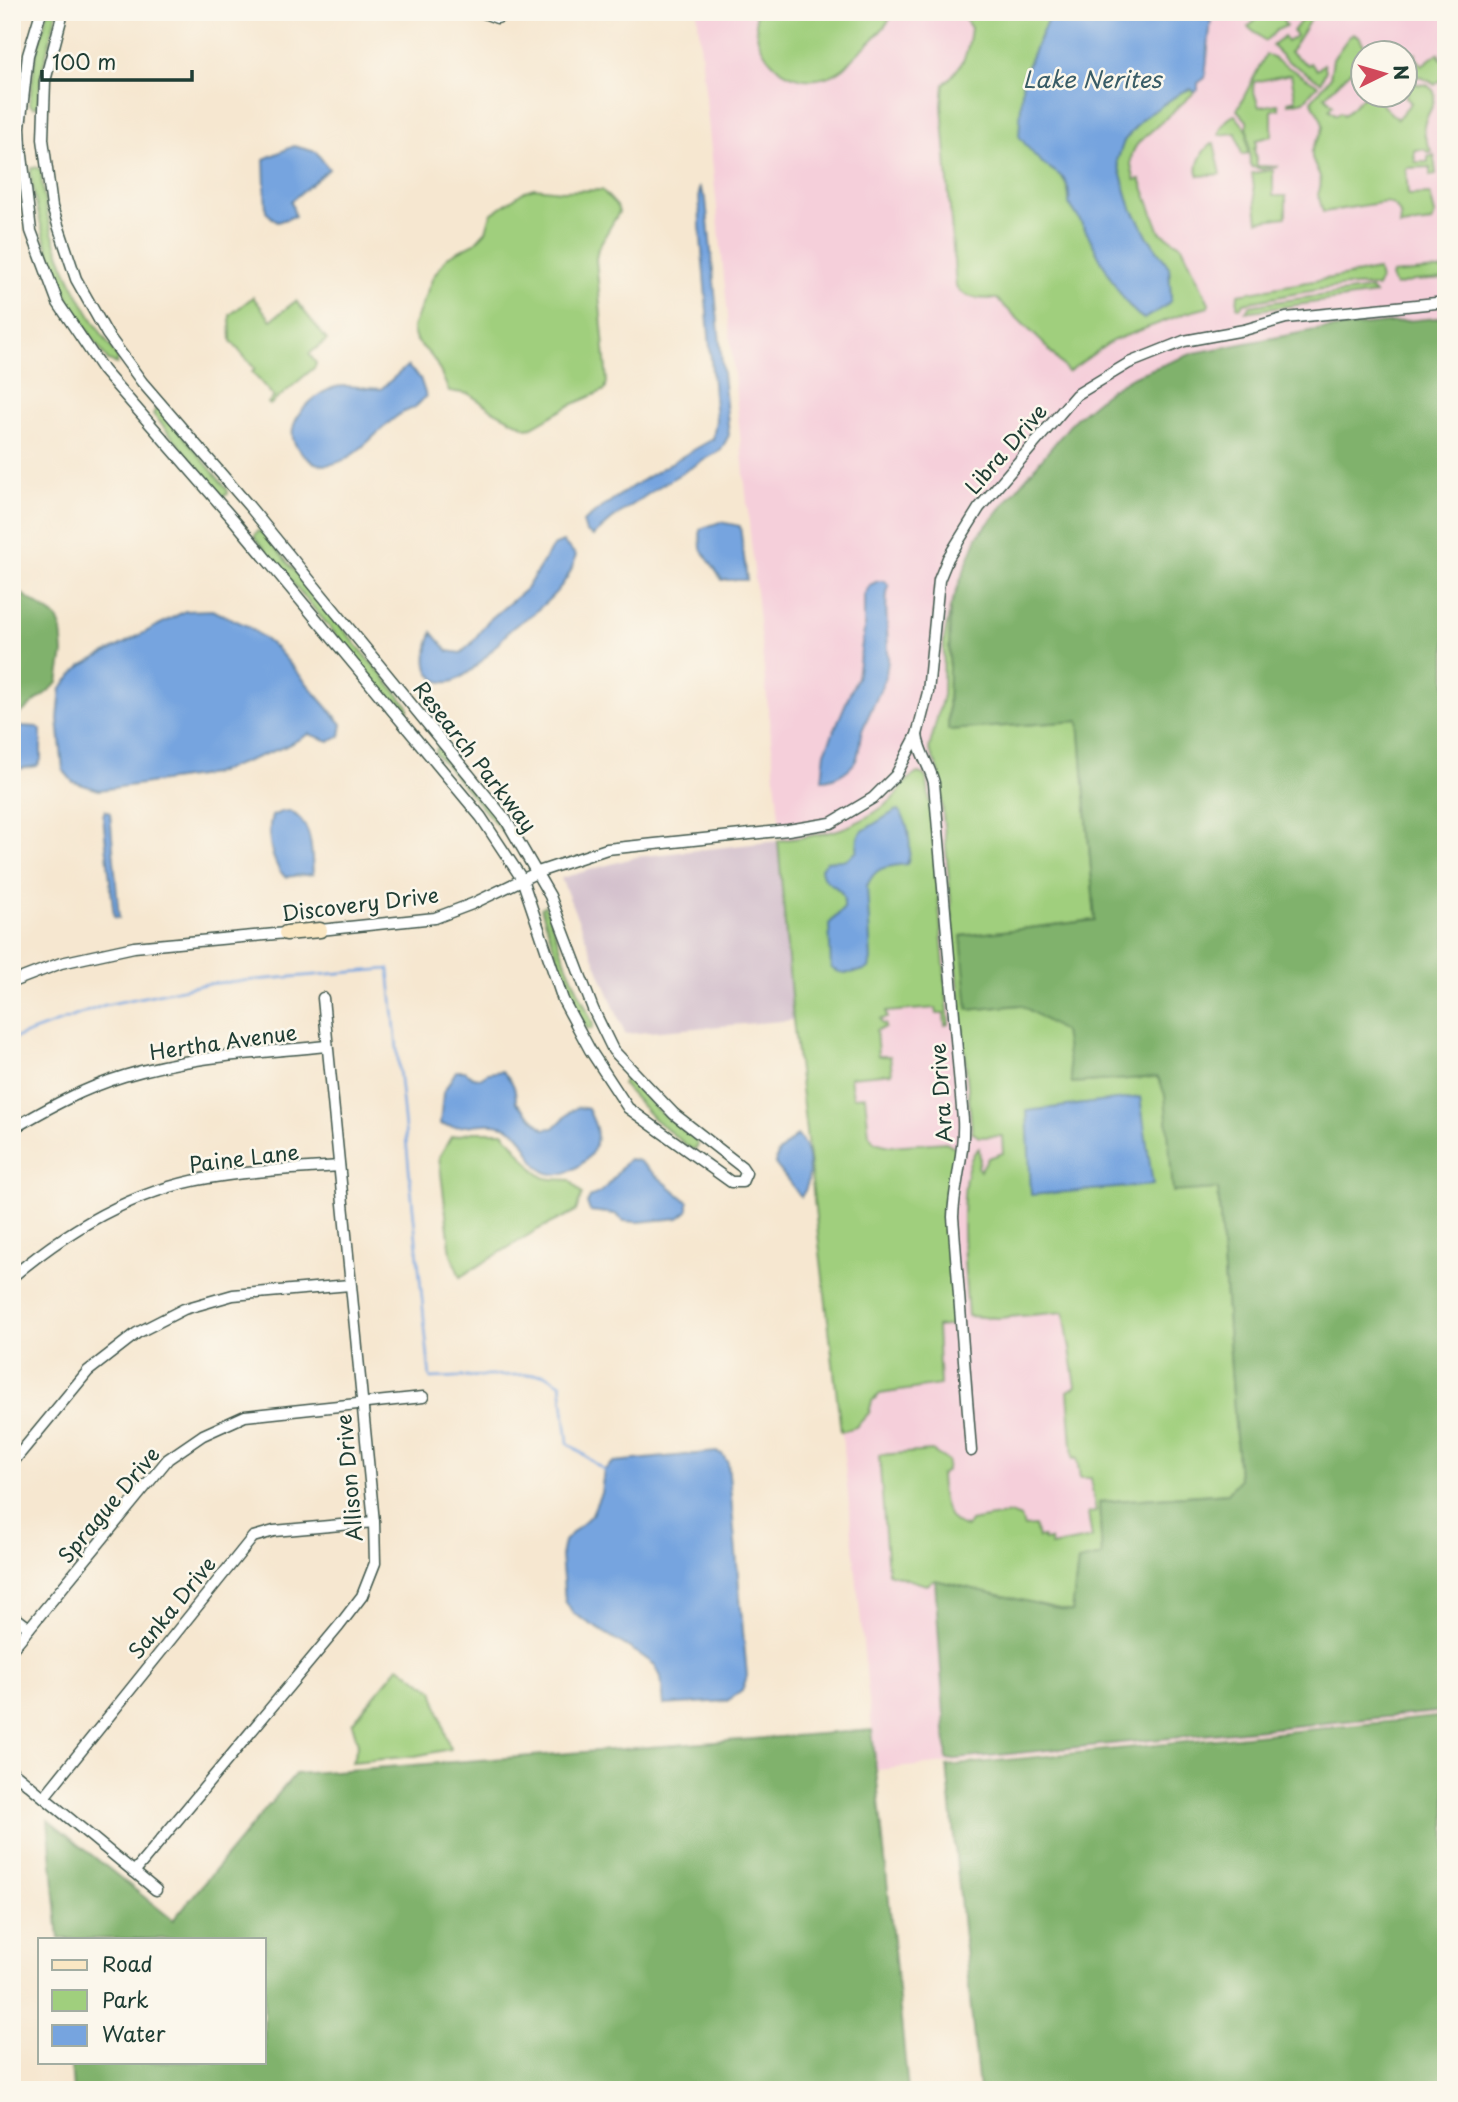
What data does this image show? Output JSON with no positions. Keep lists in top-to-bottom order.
{
  "streets": {
    "street": [
      "Libra Drive",
      "Research Parkway",
      "Discovery Drive",
      "Hertha Avenue",
      "Ara Drive",
      "Paine Lane",
      "Allison Drive",
      "Sprague Drive",
      "Sanka Drive"
    ]
  },
  "crossings": [
    ["Libra Drive", "Discovery Drive"],
    ["Libra Drive", "Ara Drive"],
    ["Research Parkway", "Discovery Drive"],
    ["Hertha Avenue", "Allison Drive"],
    ["Paine Lane", "Allison Drive"],
    ["Allison Drive", "Sprague Drive"],
    ["Allison Drive", "Sanka Drive"]
  ],
  "water": ["Lake Nerites"],
  "legend": ["Road", "Park", "Water"],
  "scale_bar": "100 m",
  "north": "right"
}
